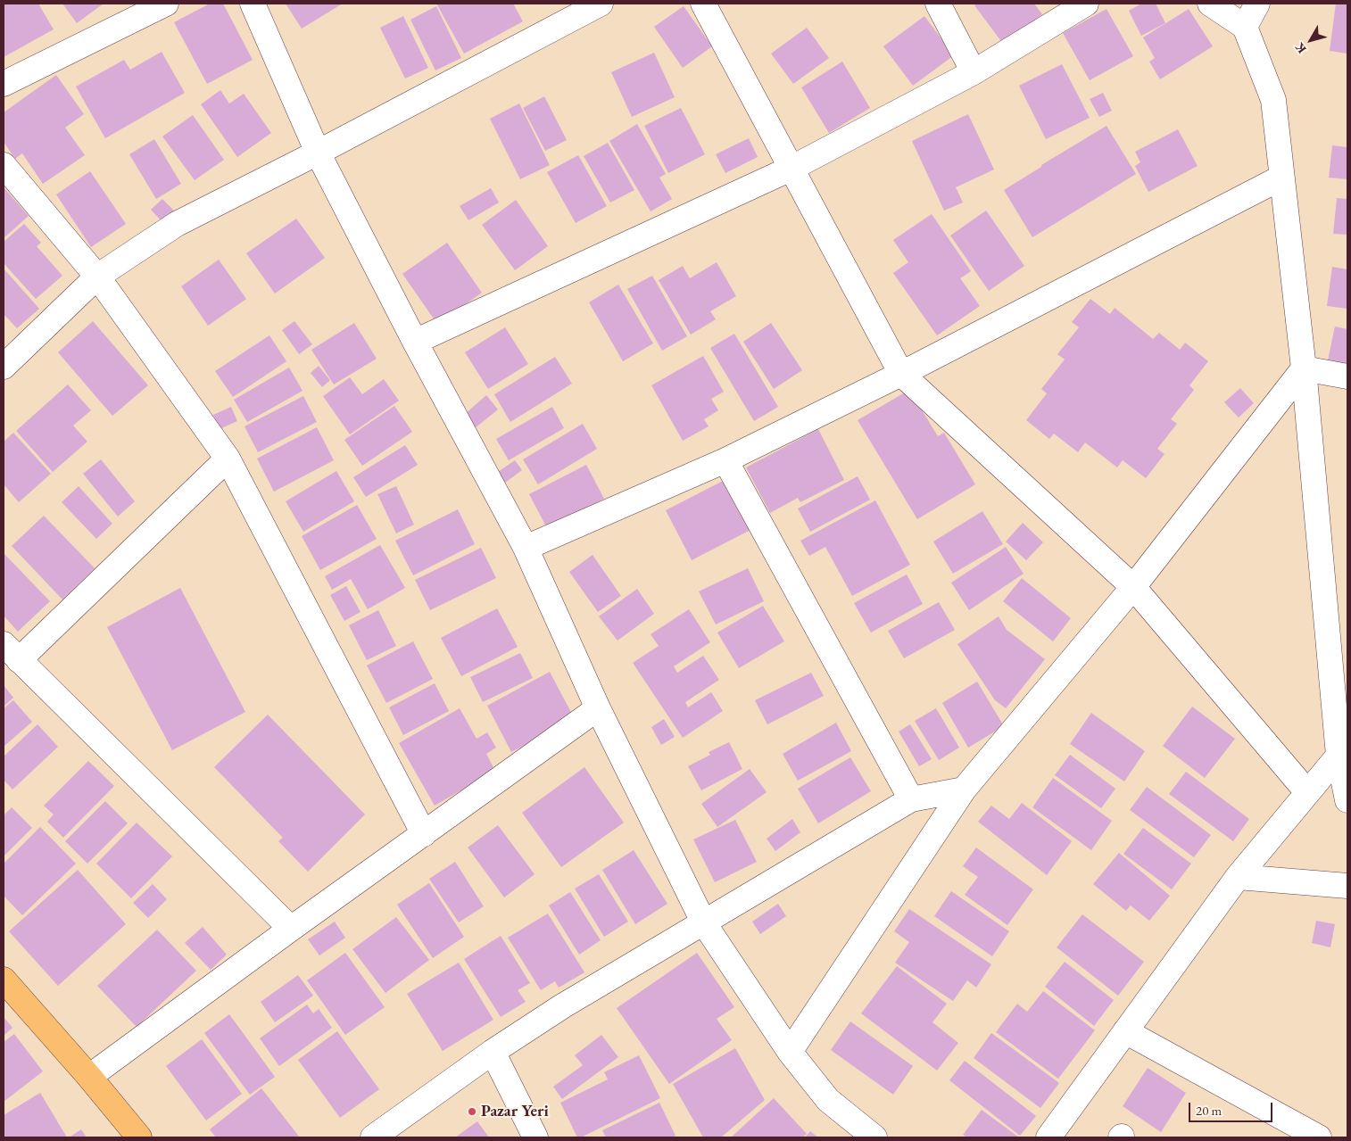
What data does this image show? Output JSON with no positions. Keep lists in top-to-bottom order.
{
  "places": ["Pazar Yeri"],
  "scale_bar": "20 m",
  "north": "bottom left"
}
